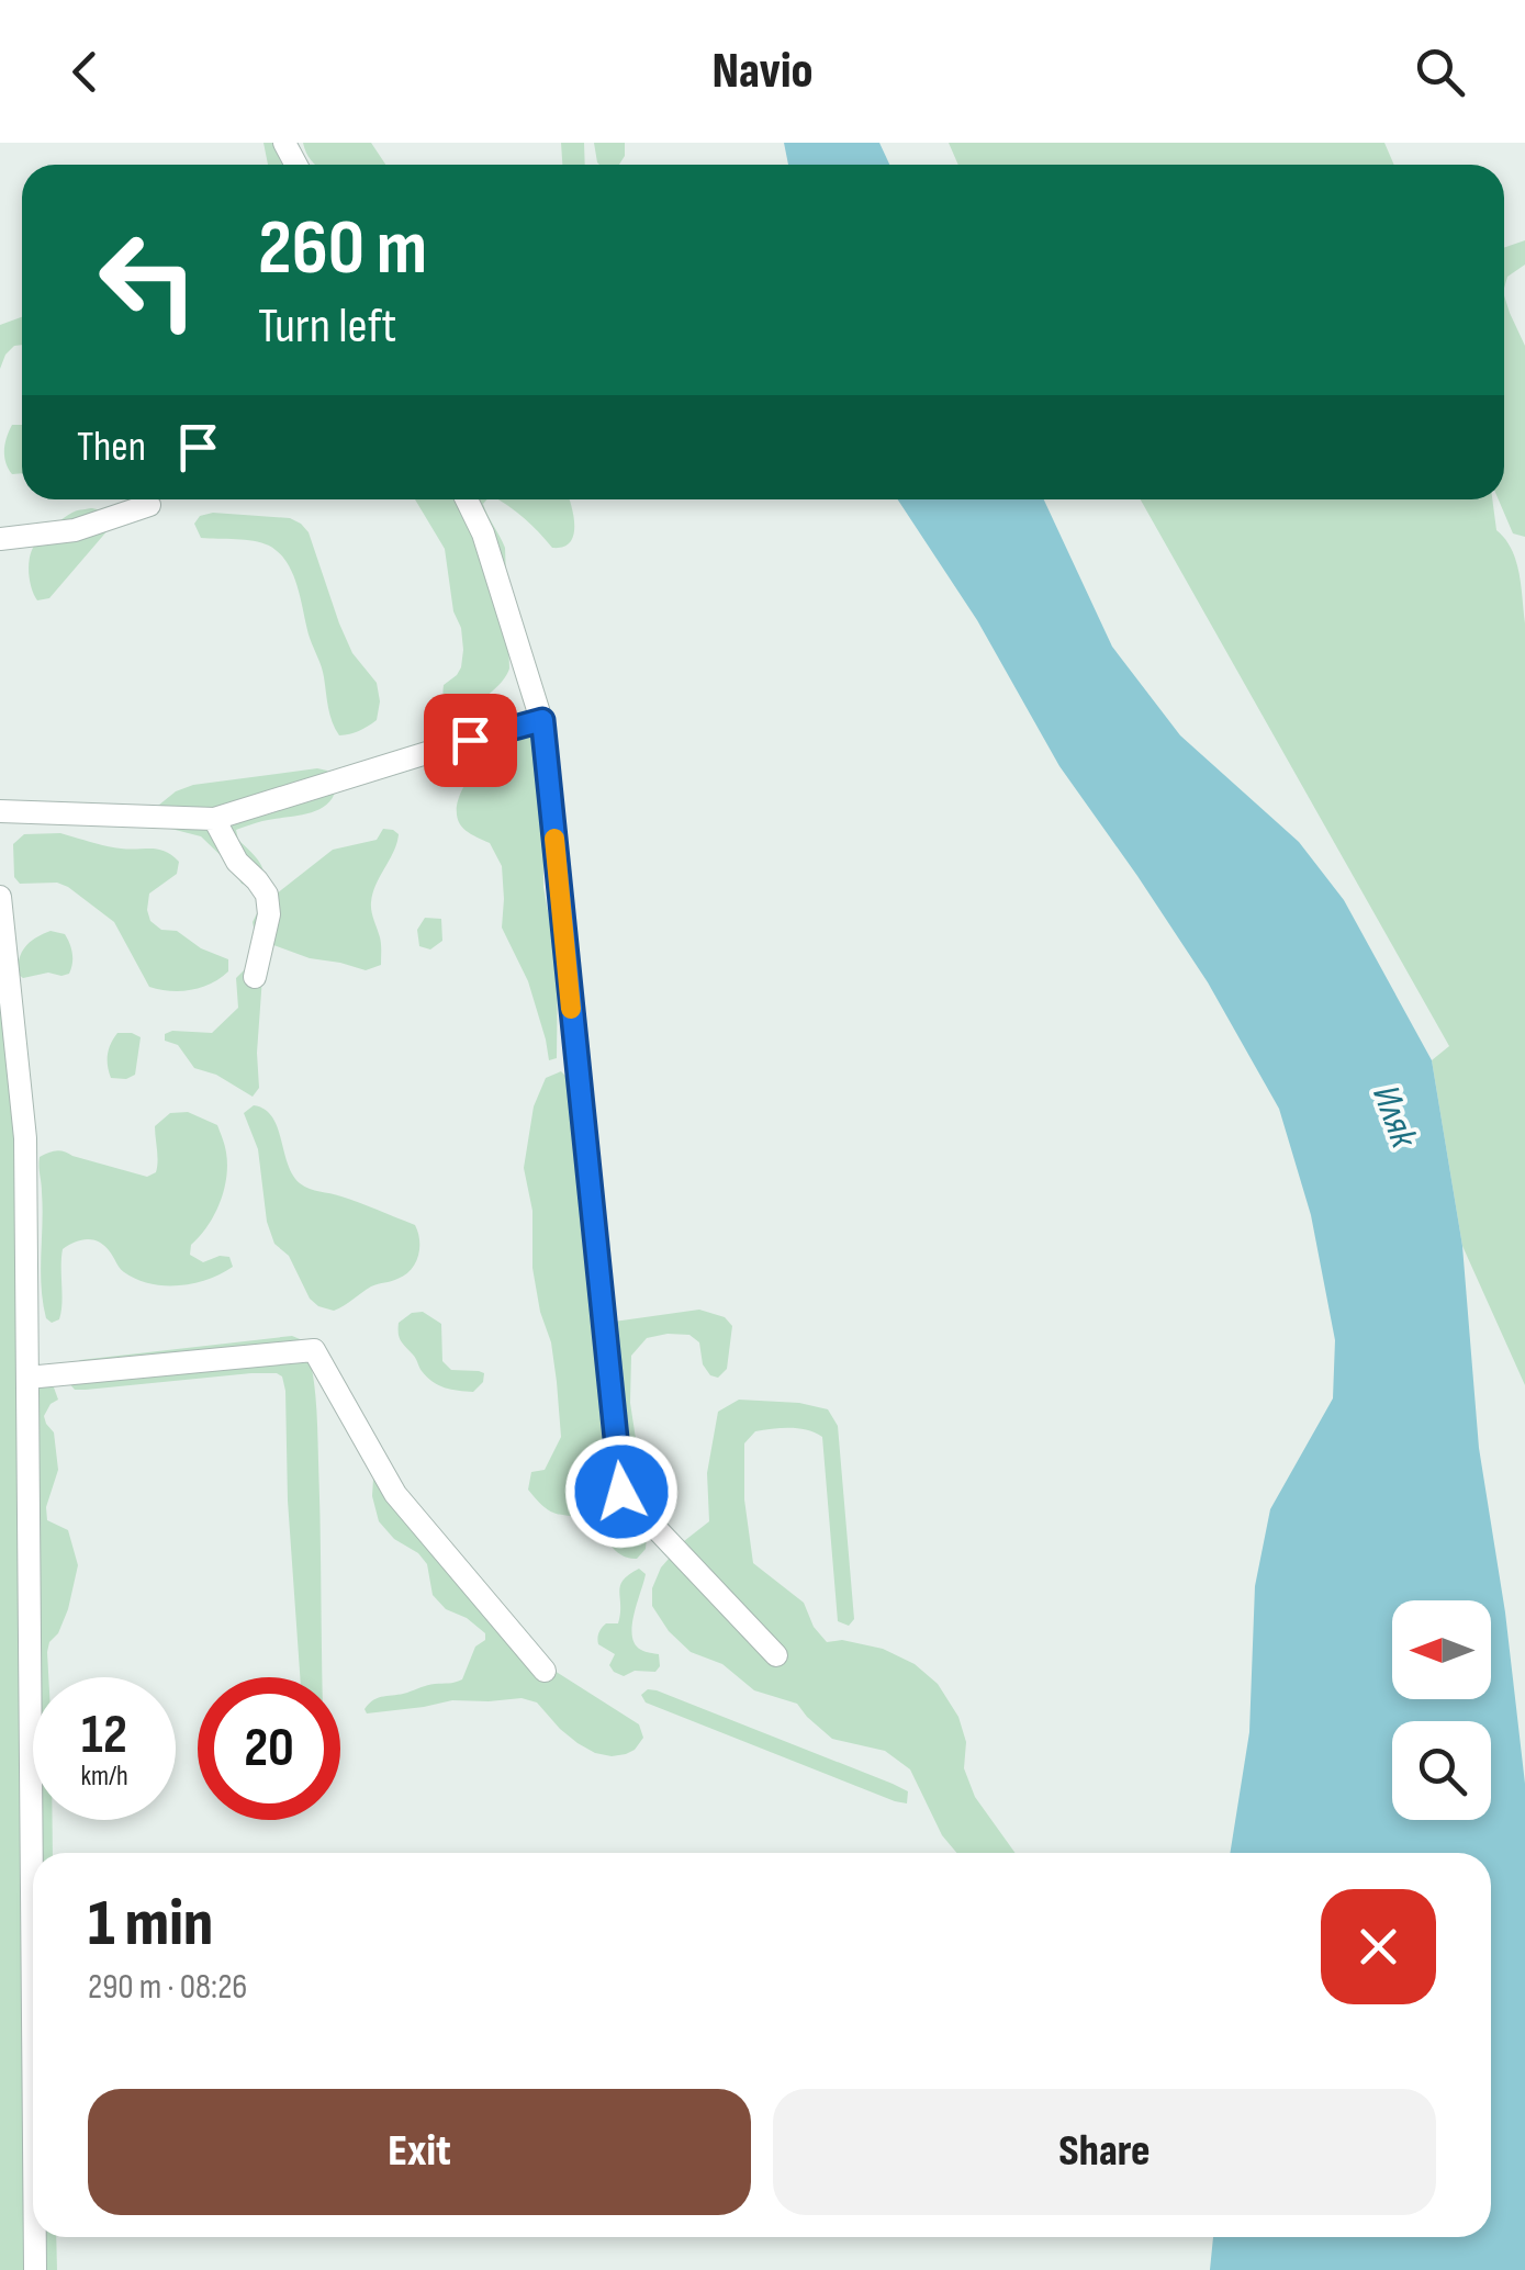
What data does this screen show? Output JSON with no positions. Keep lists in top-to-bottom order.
{
  "water": ["Иляк"],
  "north": "left",
  "page": {
    "header": "Navio",
    "turn": ["260 m", "Turn left"],
    "then": "Then",
    "speed": "12 km/h",
    "limit": "20",
    "heading": ["1 min", "290 m · 08:26"],
    "buttons": ["Exit", "Share"]
  }
}
